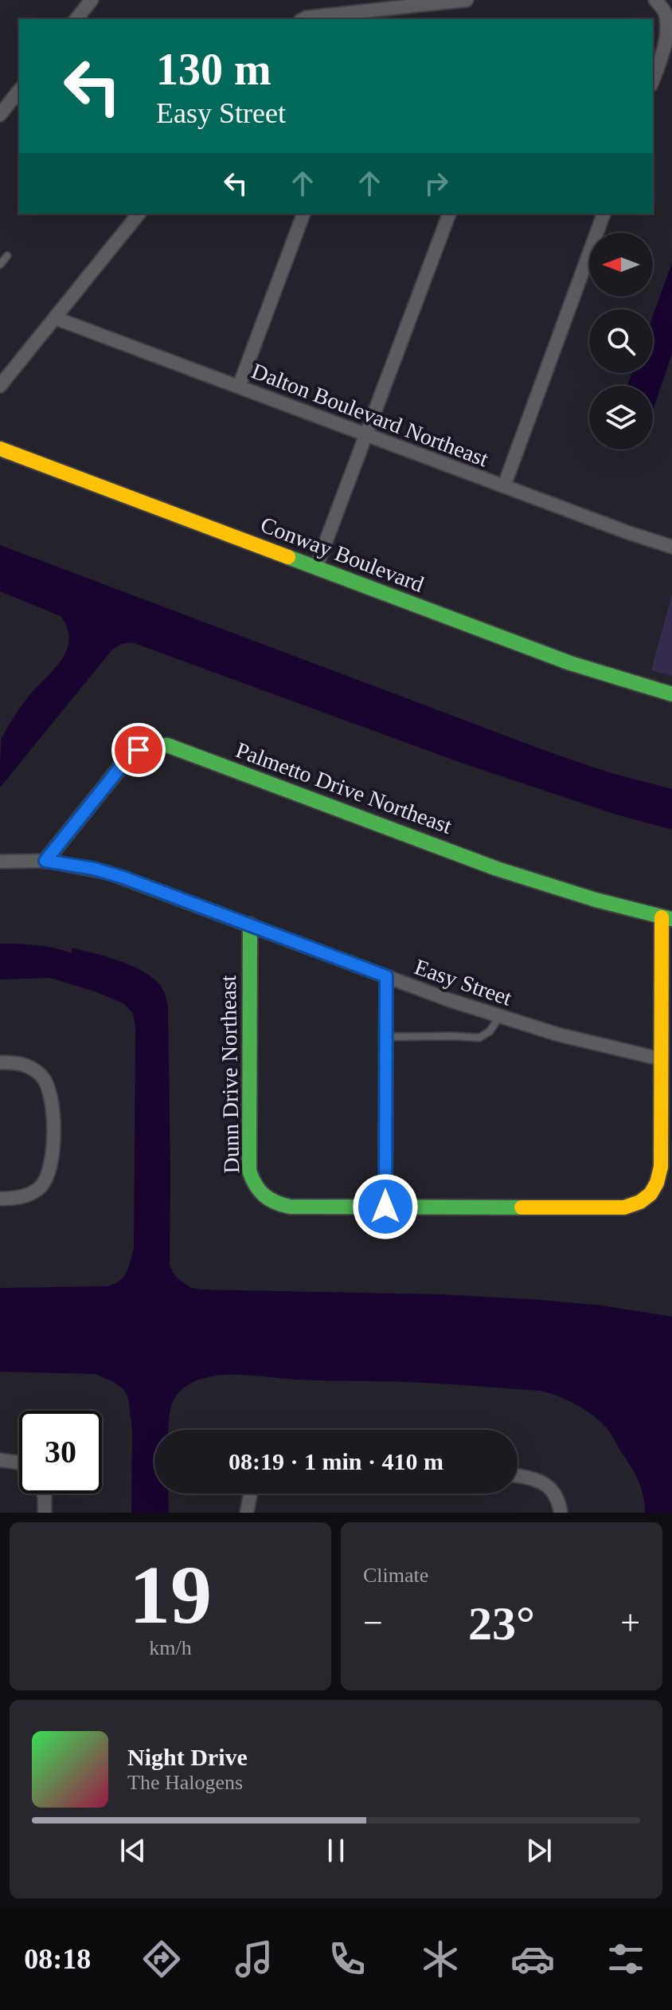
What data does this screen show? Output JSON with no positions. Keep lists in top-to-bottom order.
{
  "streets": {
    "street": [
      "Dalton Boulevard Northeast",
      "Conway Boulevard",
      "Palmetto Drive Northeast",
      "Easy Street",
      "Dunn Drive Northeast"
    ]
  },
  "crossings": [
    ["Palmetto Drive Northeast", "Easy Street"],
    ["Palmetto Drive Northeast", "Dunn Drive Northeast"],
    ["Easy Street", "Dunn Drive Northeast"]
  ],
  "north": "left",
  "page": {
    "turn": ["130 m", "Easy Street"],
    "limit": "30",
    "trip": "08:19 · 1 min · 410 m",
    "tile": [
      ["19", "km/h"],
      "Climate"
    ],
    "heat": ["−", "23°", "+"],
    "song": ["Night Drive", "The Halogens"],
    "tabs": "08:18"
  }
}
